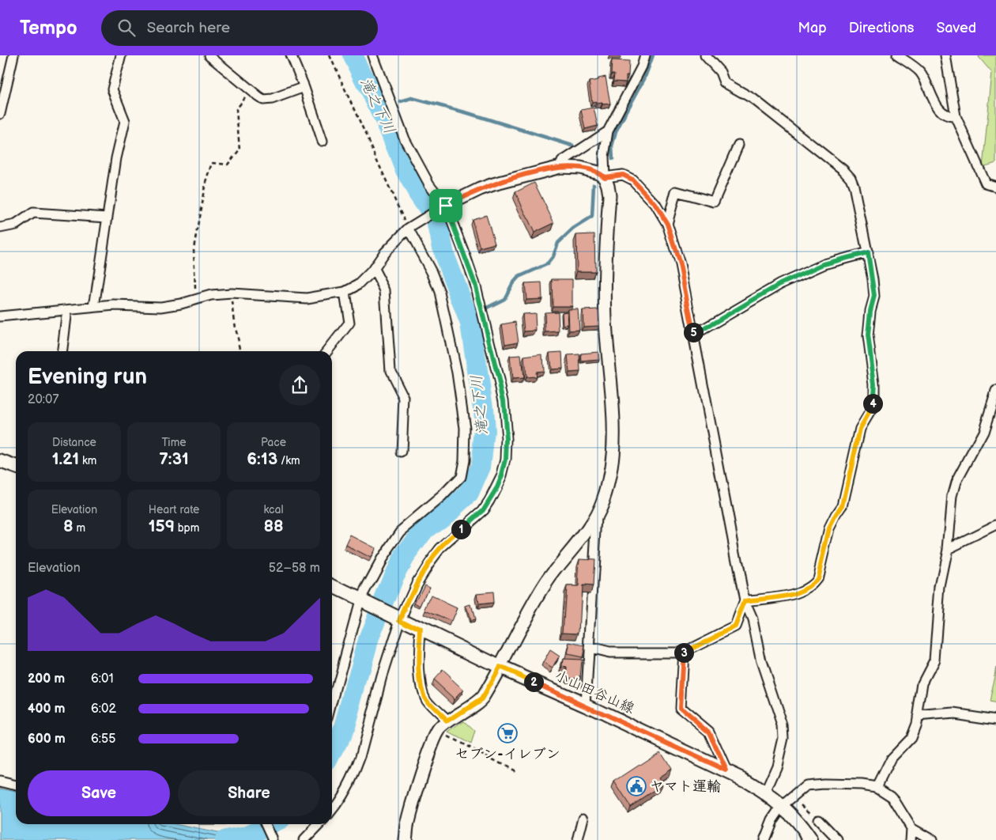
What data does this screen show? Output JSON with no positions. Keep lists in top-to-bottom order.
{
  "streets": {
    "main road": ["小山田谷山線"]
  },
  "water": ["滝之下川"],
  "places": {
    "supermarket": ["セブン-イレブン"],
    "public building": ["ヤマト運輸"]
  },
  "page": {
    "header": "Tempo",
    "search": "Search here",
    "nav": ["Map", "Directions", "Saved"],
    "pins": [
      "5",
      "4",
      "1",
      "3",
      "2"
    ],
    "heading": ["Evening run", "20:07"],
    "stats": [
      ["Distance", "1.21 km"],
      ["Time", "7:31"],
      ["Pace", "6:13 /km"],
      ["Elevation", "8 m"],
      ["Heart rate", "159 bpm"],
      ["kcal", "88"]
    ],
    "chart": ["Elevation", "52–58 m"],
    "list": [
      {
        "name": "200 m",
        "note": "6:01"
      },
      {
        "name": "400 m",
        "note": "6:02"
      },
      {
        "name": "600 m",
        "note": "6:55"
      }
    ],
    "buttons": ["Save", "Share"]
  }
}
